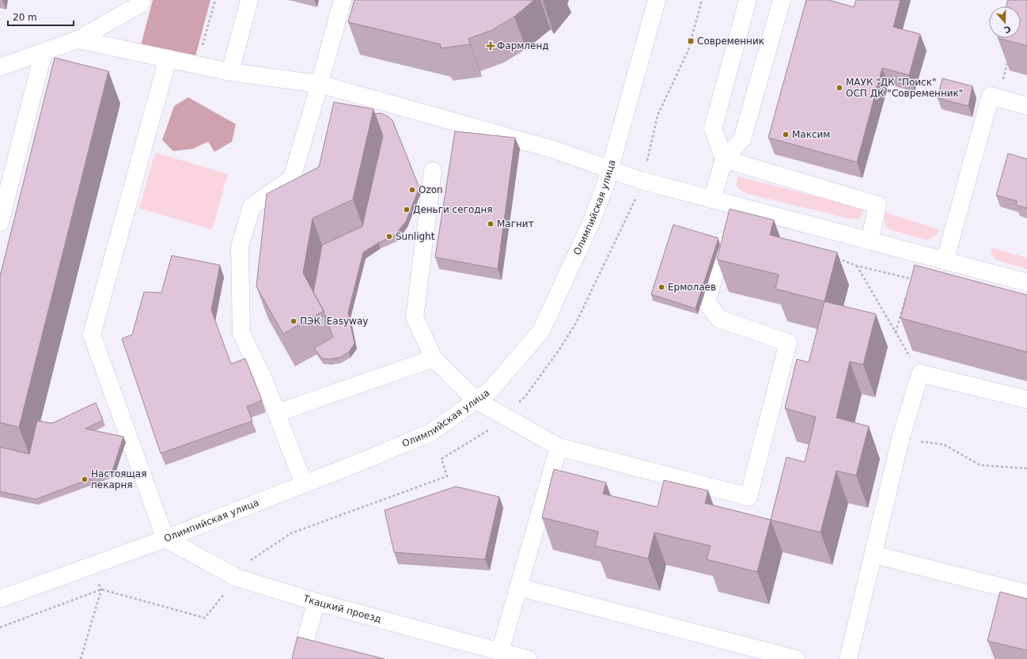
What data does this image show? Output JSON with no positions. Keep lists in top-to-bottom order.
{
  "streets": {
    "street": ["Олимпийская улица", "Ткацкий проезд"]
  },
  "crossings": [
    ["Олимпийская улица", "Ткацкий проезд"]
  ],
  "places": {
    "transit": ["Современник"],
    "health": ["Фармленд"],
    "other": [
      "МАУК \"ДК \"Поиск\" ОСП ДК \"Современник\"",
      "Максим",
      "Ozon",
      "Деньги сегодня",
      "Магнит",
      "Sunlight",
      "Ермолаев",
      "ПЭК: Easyway",
      "Настоящая пекарня"
    ]
  },
  "scale_bar": "20 m",
  "north": "bottom"
}
